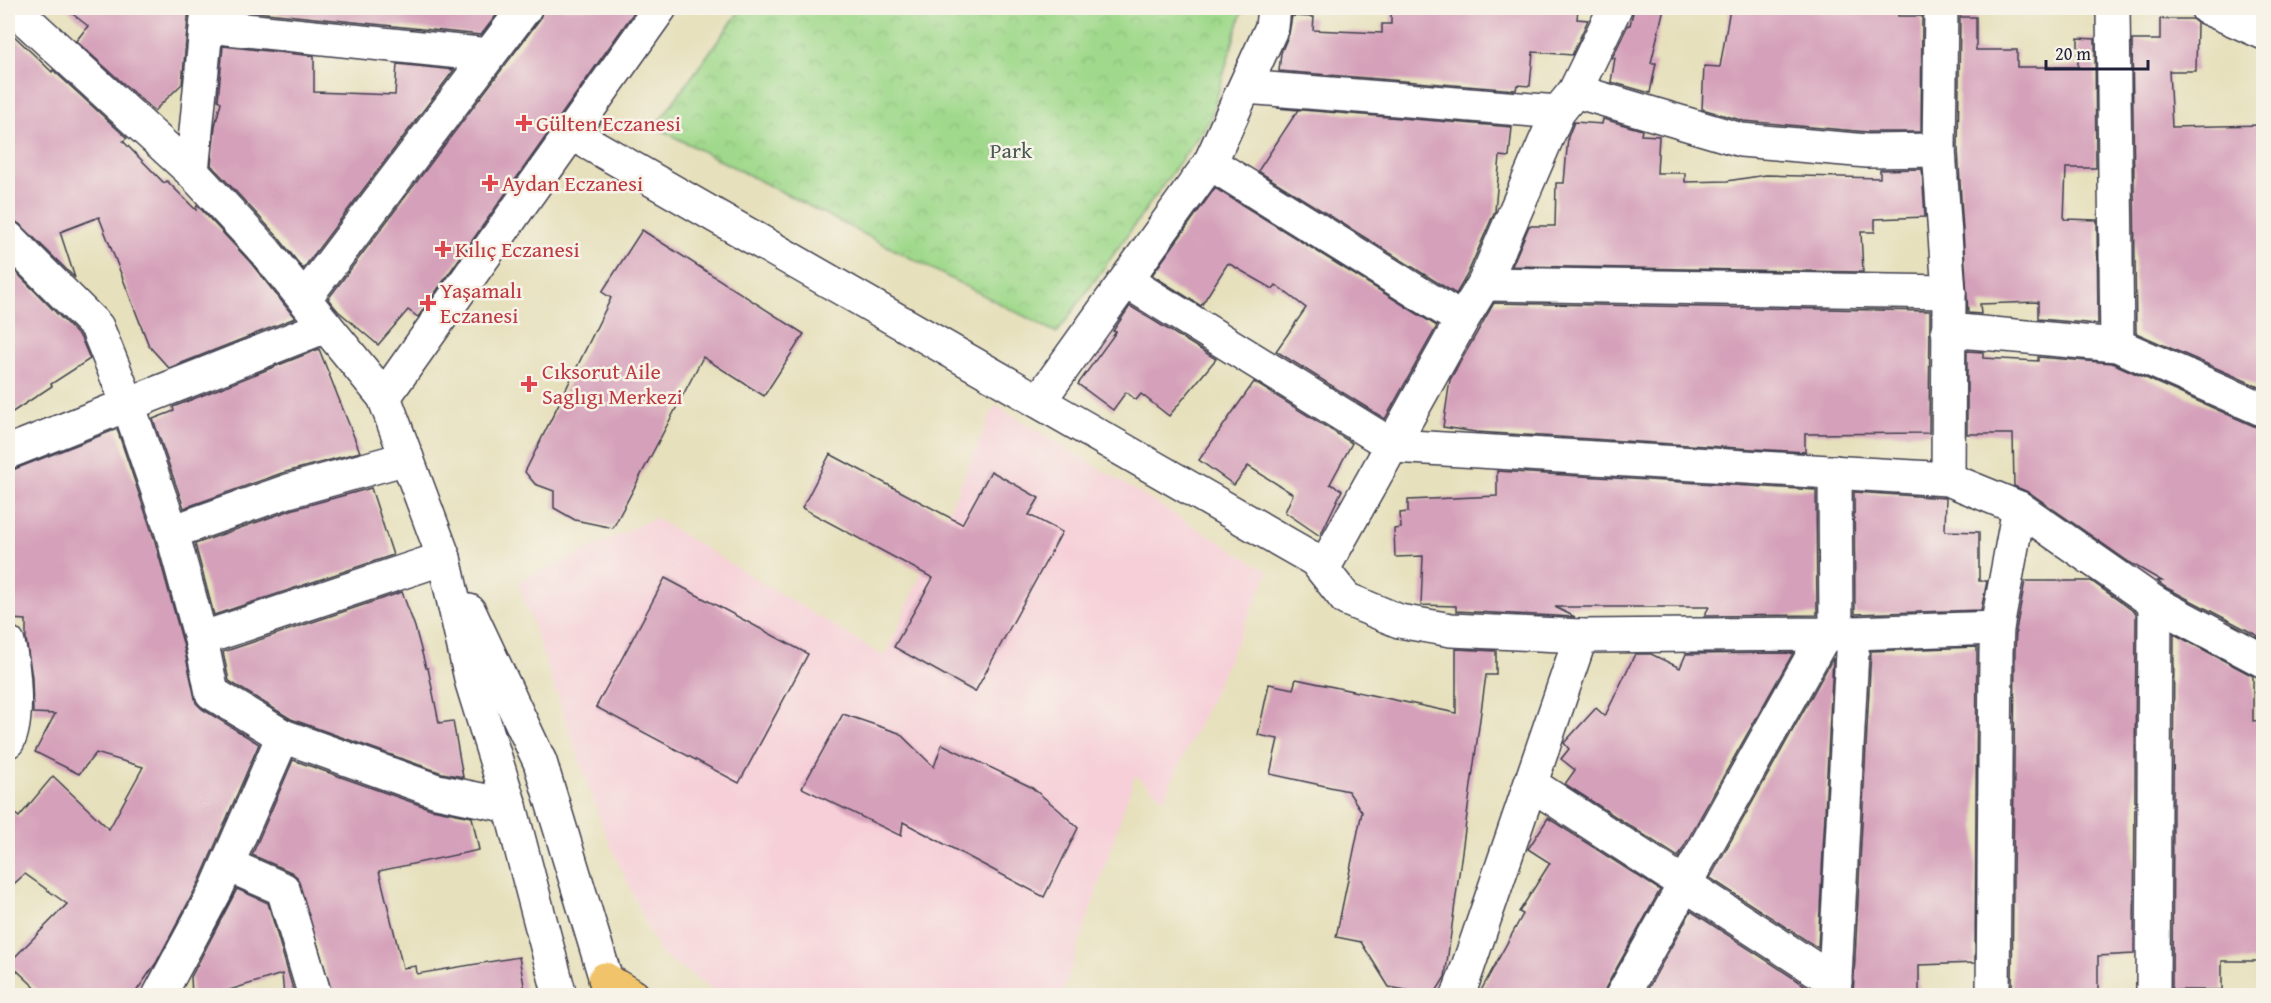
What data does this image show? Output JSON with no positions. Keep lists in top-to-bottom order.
{
  "parks": ["Park"],
  "places": {
    "health": [
      "Gülten Eczanesi",
      "Aydan Eczanesi",
      "Kılıç Eczanesi",
      "Yaşamalı Eczanesi",
      "Cıksorut Aile Saglıgı Merkezi"
    ]
  },
  "scale_bar": "20 m"
}
